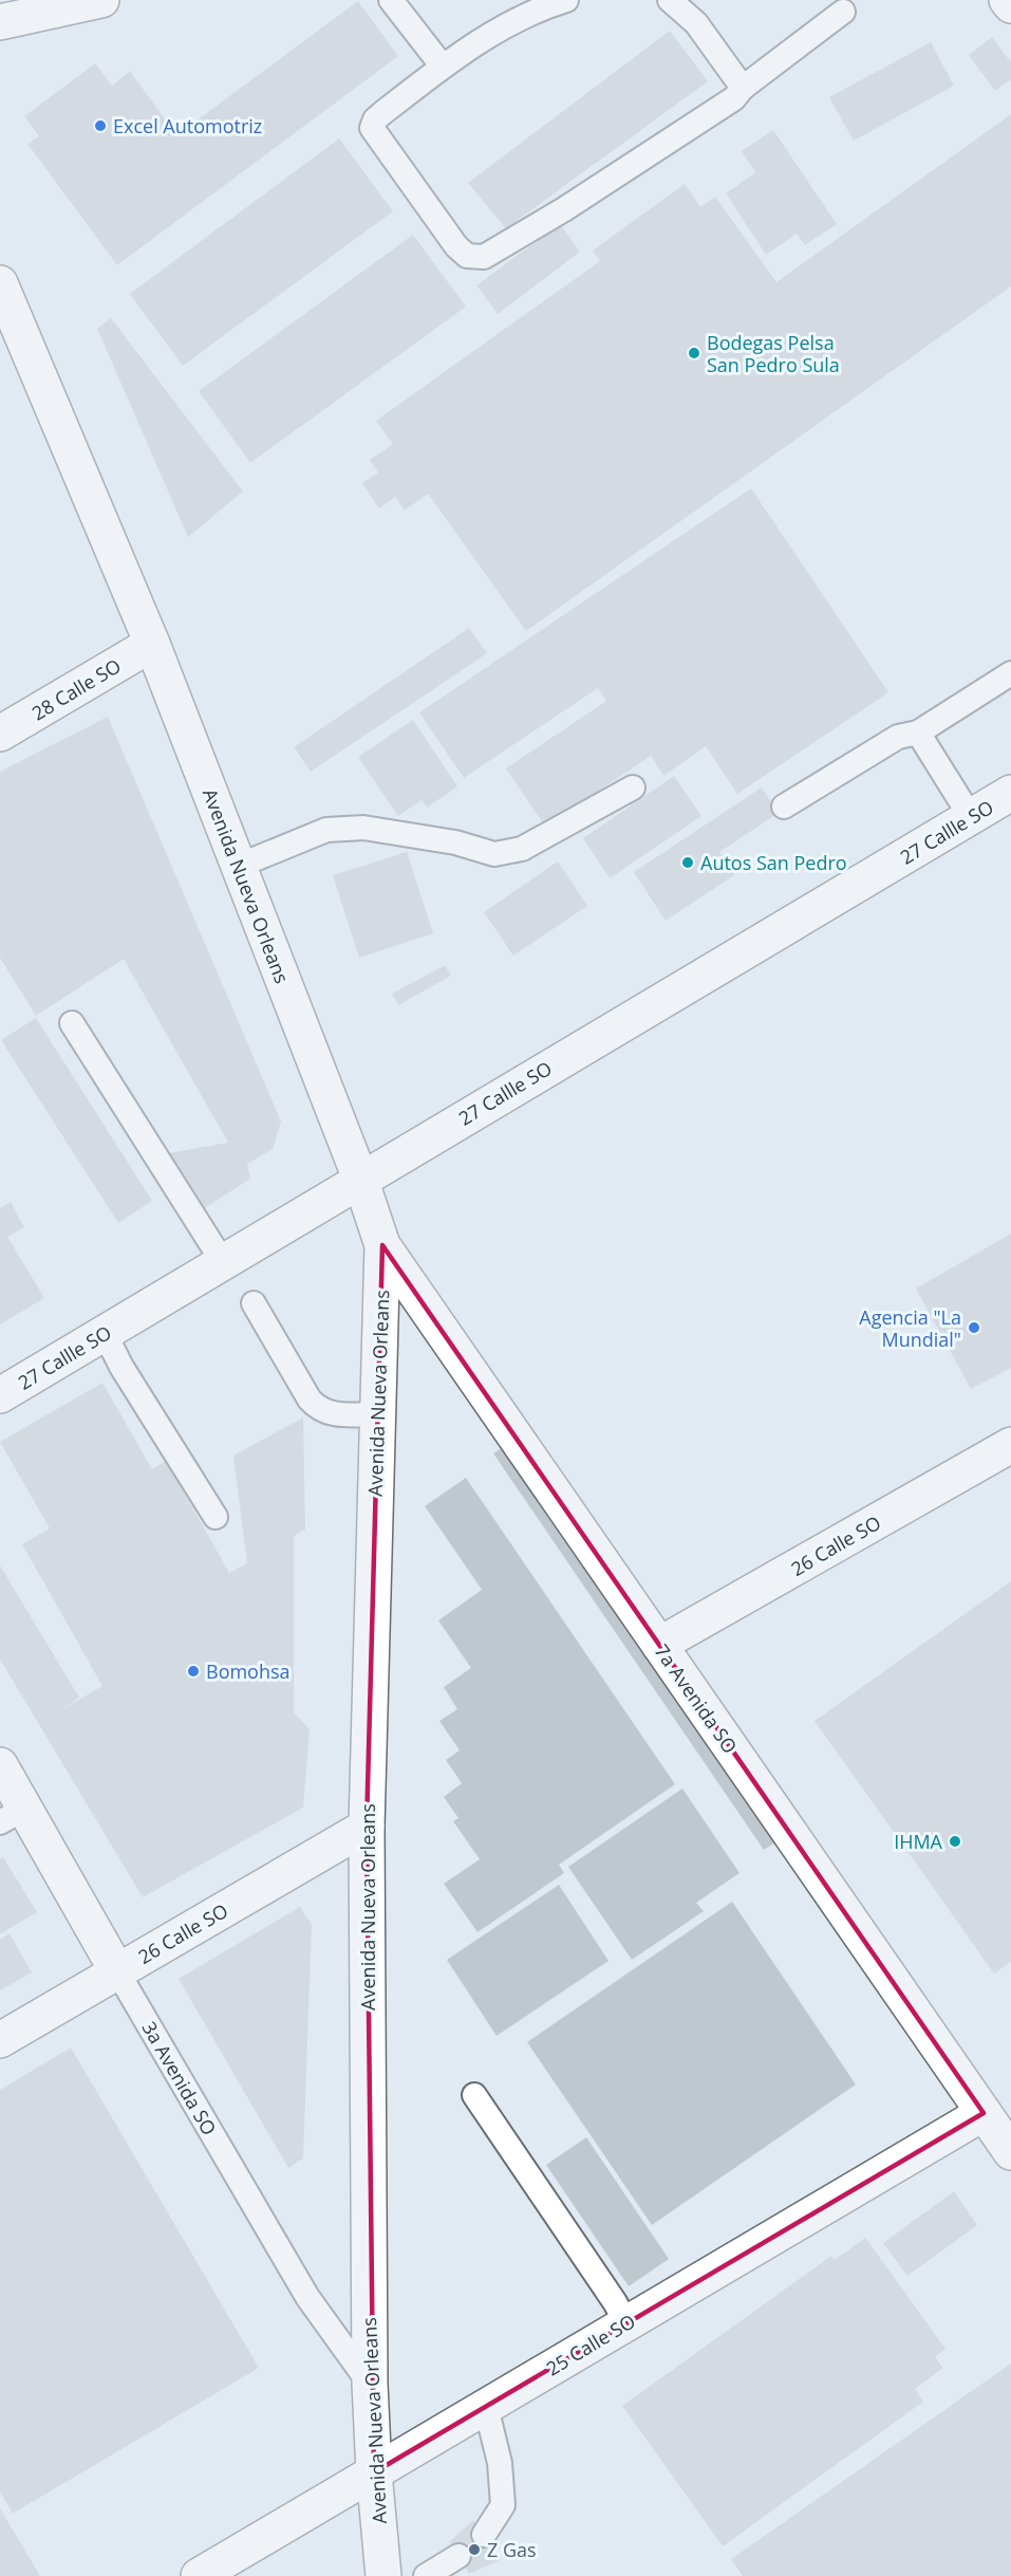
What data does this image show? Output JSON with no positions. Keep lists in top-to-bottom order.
{
  "streets": {
    "street": [
      "28 Calle SO",
      "27 Callle SO",
      "Avenida Nueva Orleans",
      "26 Calle SO",
      "7a Avenida SO",
      "3a Avenida SO",
      "25 Calle SO"
    ]
  },
  "crossings": [
    ["28 Calle SO", "Avenida Nueva Orleans"],
    ["27 Callle SO", "Avenida Nueva Orleans"],
    ["Avenida Nueva Orleans", "26 Calle SO"],
    ["Avenida Nueva Orleans", "7a Avenida SO"],
    ["Avenida Nueva Orleans", "3a Avenida SO"],
    ["Avenida Nueva Orleans", "25 Calle SO"],
    ["26 Calle SO", "7a Avenida SO"],
    ["26 Calle SO", "3a Avenida SO"],
    ["7a Avenida SO", "25 Calle SO"]
  ],
  "places": [
    "Excel Automotriz",
    "Bodegas Pelsa San Pedro Sula",
    "Autos San Pedro",
    "Agencia \"La Mundial\"",
    "Bomohsa",
    "IHMA",
    "Z Gas"
  ]
}
